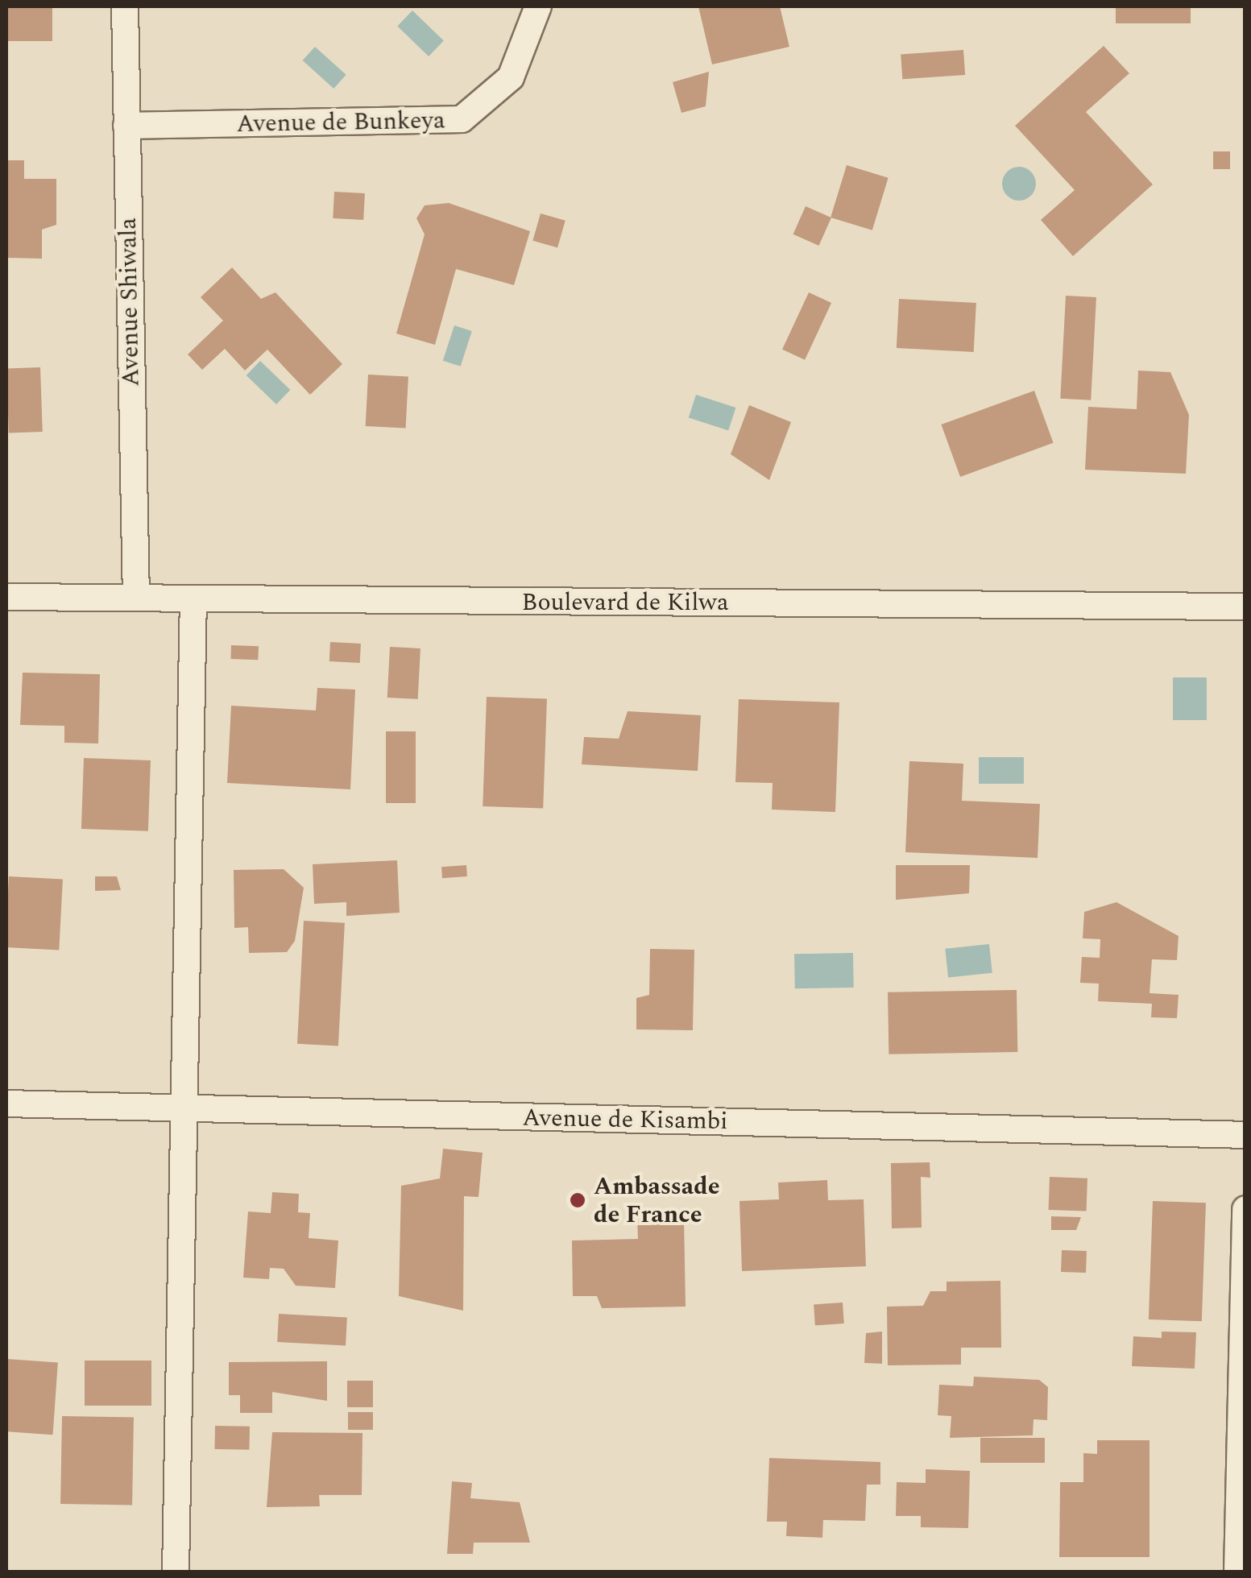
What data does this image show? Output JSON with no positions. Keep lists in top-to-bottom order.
{
  "streets": {
    "street": [
      "Avenue de Bunkeya",
      "Avenue Shiwala",
      "Boulevard de Kilwa",
      "Avenue de Kisambi"
    ]
  },
  "crossings": [
    ["Avenue de Bunkeya", "Avenue Shiwala"],
    ["Avenue Shiwala", "Boulevard de Kilwa"]
  ],
  "places": ["Ambassade de France"]
}
